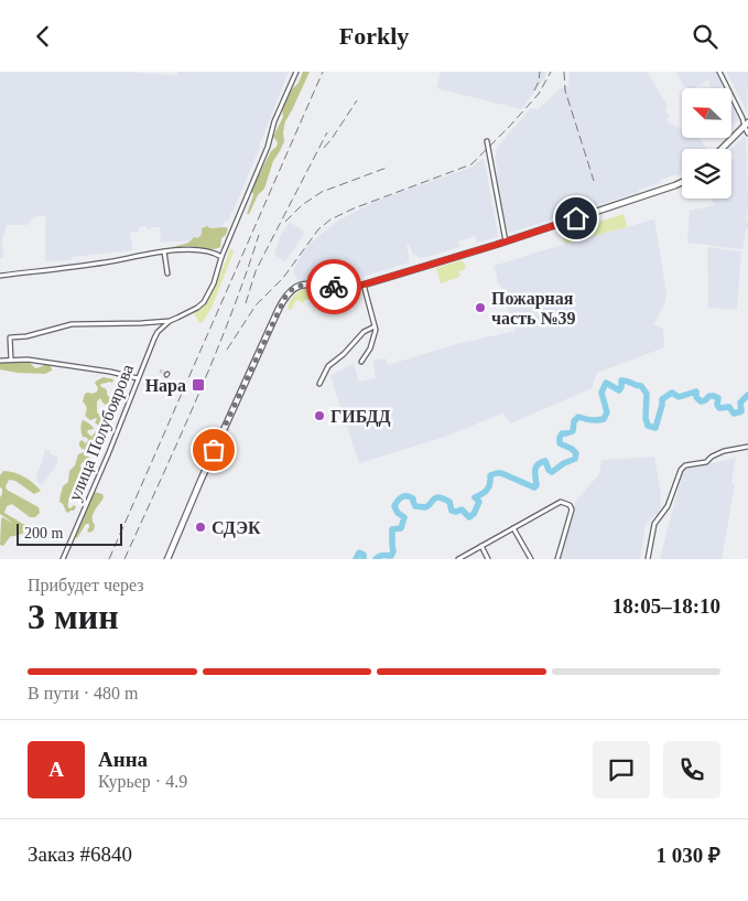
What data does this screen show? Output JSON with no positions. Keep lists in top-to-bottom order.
{
  "streets": {
    "street": ["улица Полубоярова"]
  },
  "places": {
    "other": ["Пожарная часть №39", "ГИБДД", "СДЭК"],
    "transit": ["Нара"]
  },
  "scale_bar": "200 m",
  "north": "top left",
  "page": {
    "header": "Forkly",
    "scale": "200 m",
    "heading": ["3 мин", "Прибудет через", "18:05–18:10"],
    "panel": [
      "Анна",
      "Курьер · 4.9",
      "Заказ #6840",
      "1 030 ₽"
    ],
    "bar": "В пути · 480 m",
    "round": "А"
  }
}
